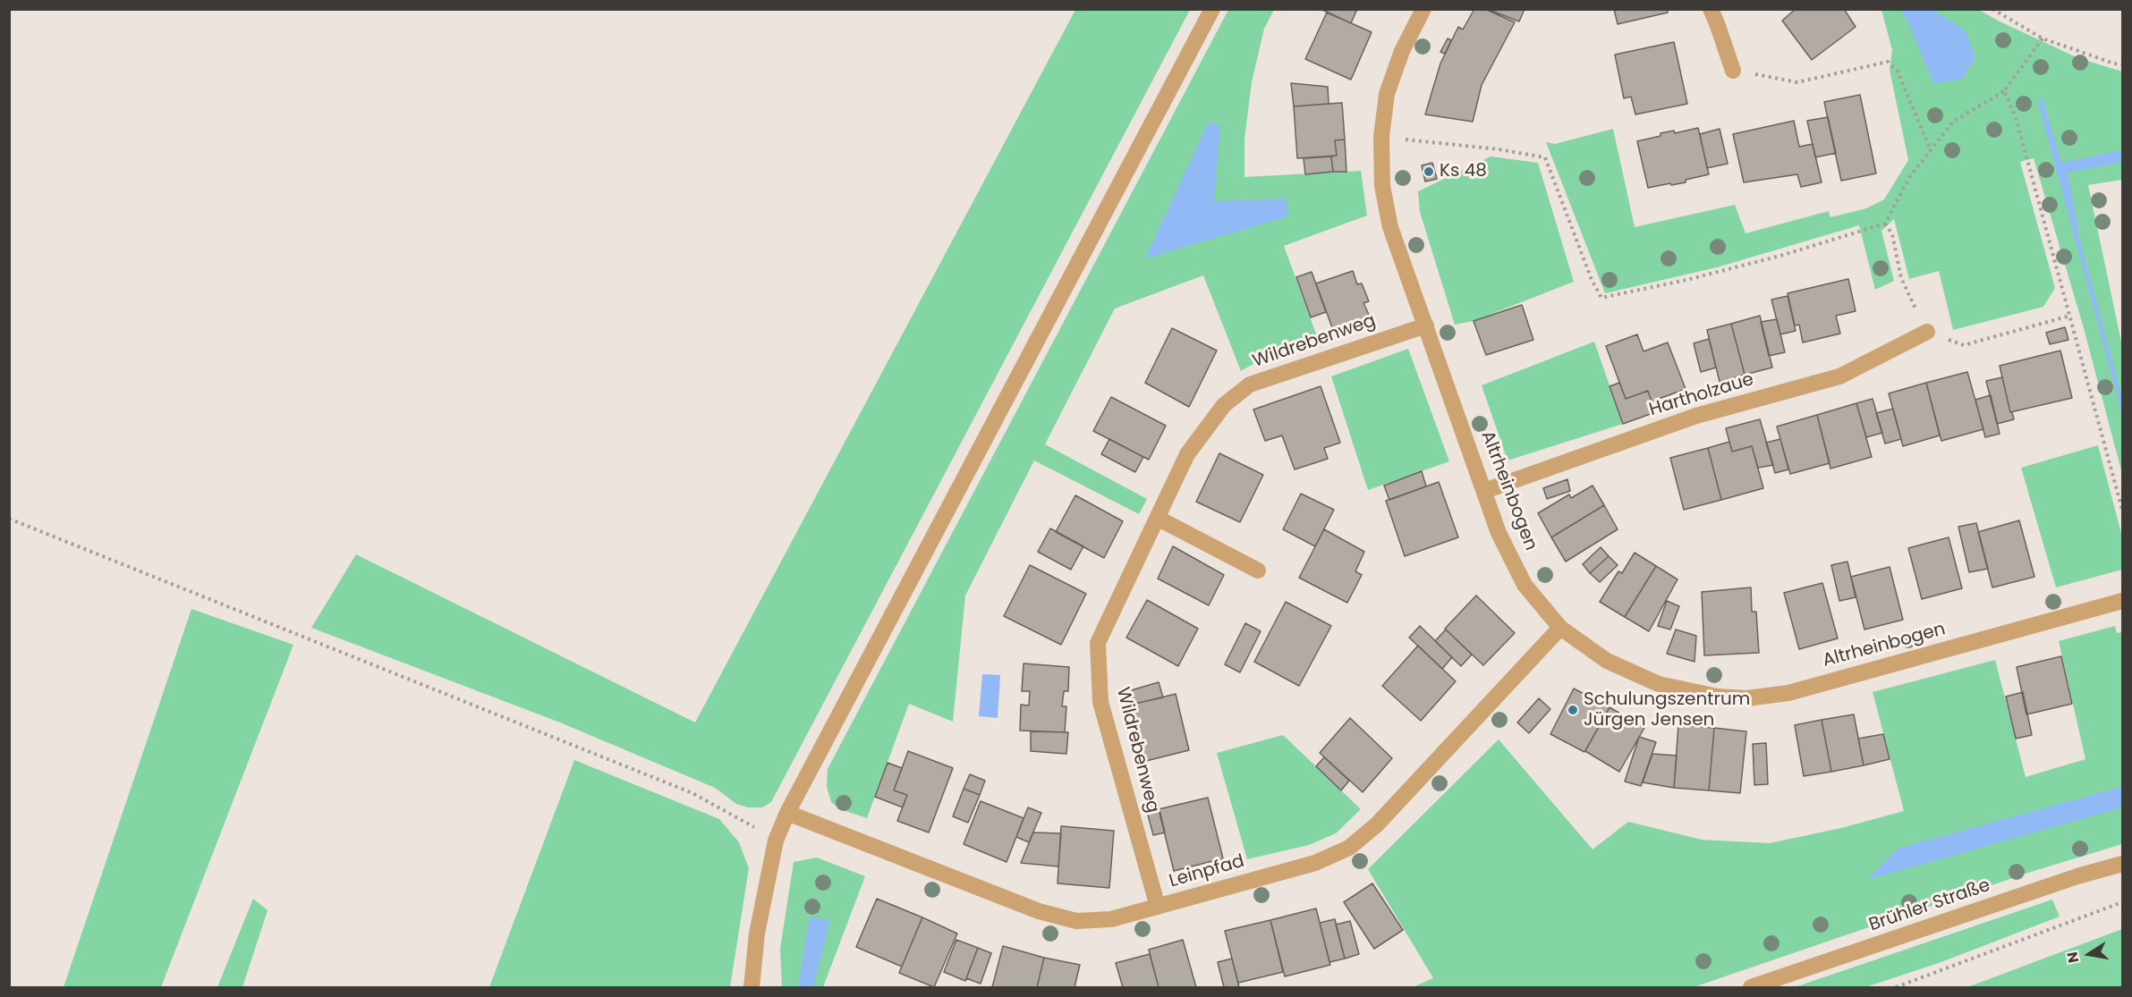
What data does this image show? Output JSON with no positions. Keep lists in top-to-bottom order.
{
  "streets": {
    "street": [
      "Wildrebenweg",
      "Hartholzaue",
      "Altrheinbogen",
      "Leinpfad",
      "Brühler Straße"
    ]
  },
  "crossings": [
    ["Wildrebenweg", "Altrheinbogen"],
    ["Wildrebenweg", "Leinpfad"],
    ["Hartholzaue", "Altrheinbogen"],
    ["Altrheinbogen", "Leinpfad"]
  ],
  "places": ["Ks 48", "Schulungszentrum Jürgen Jensen"],
  "north": "left"
}
